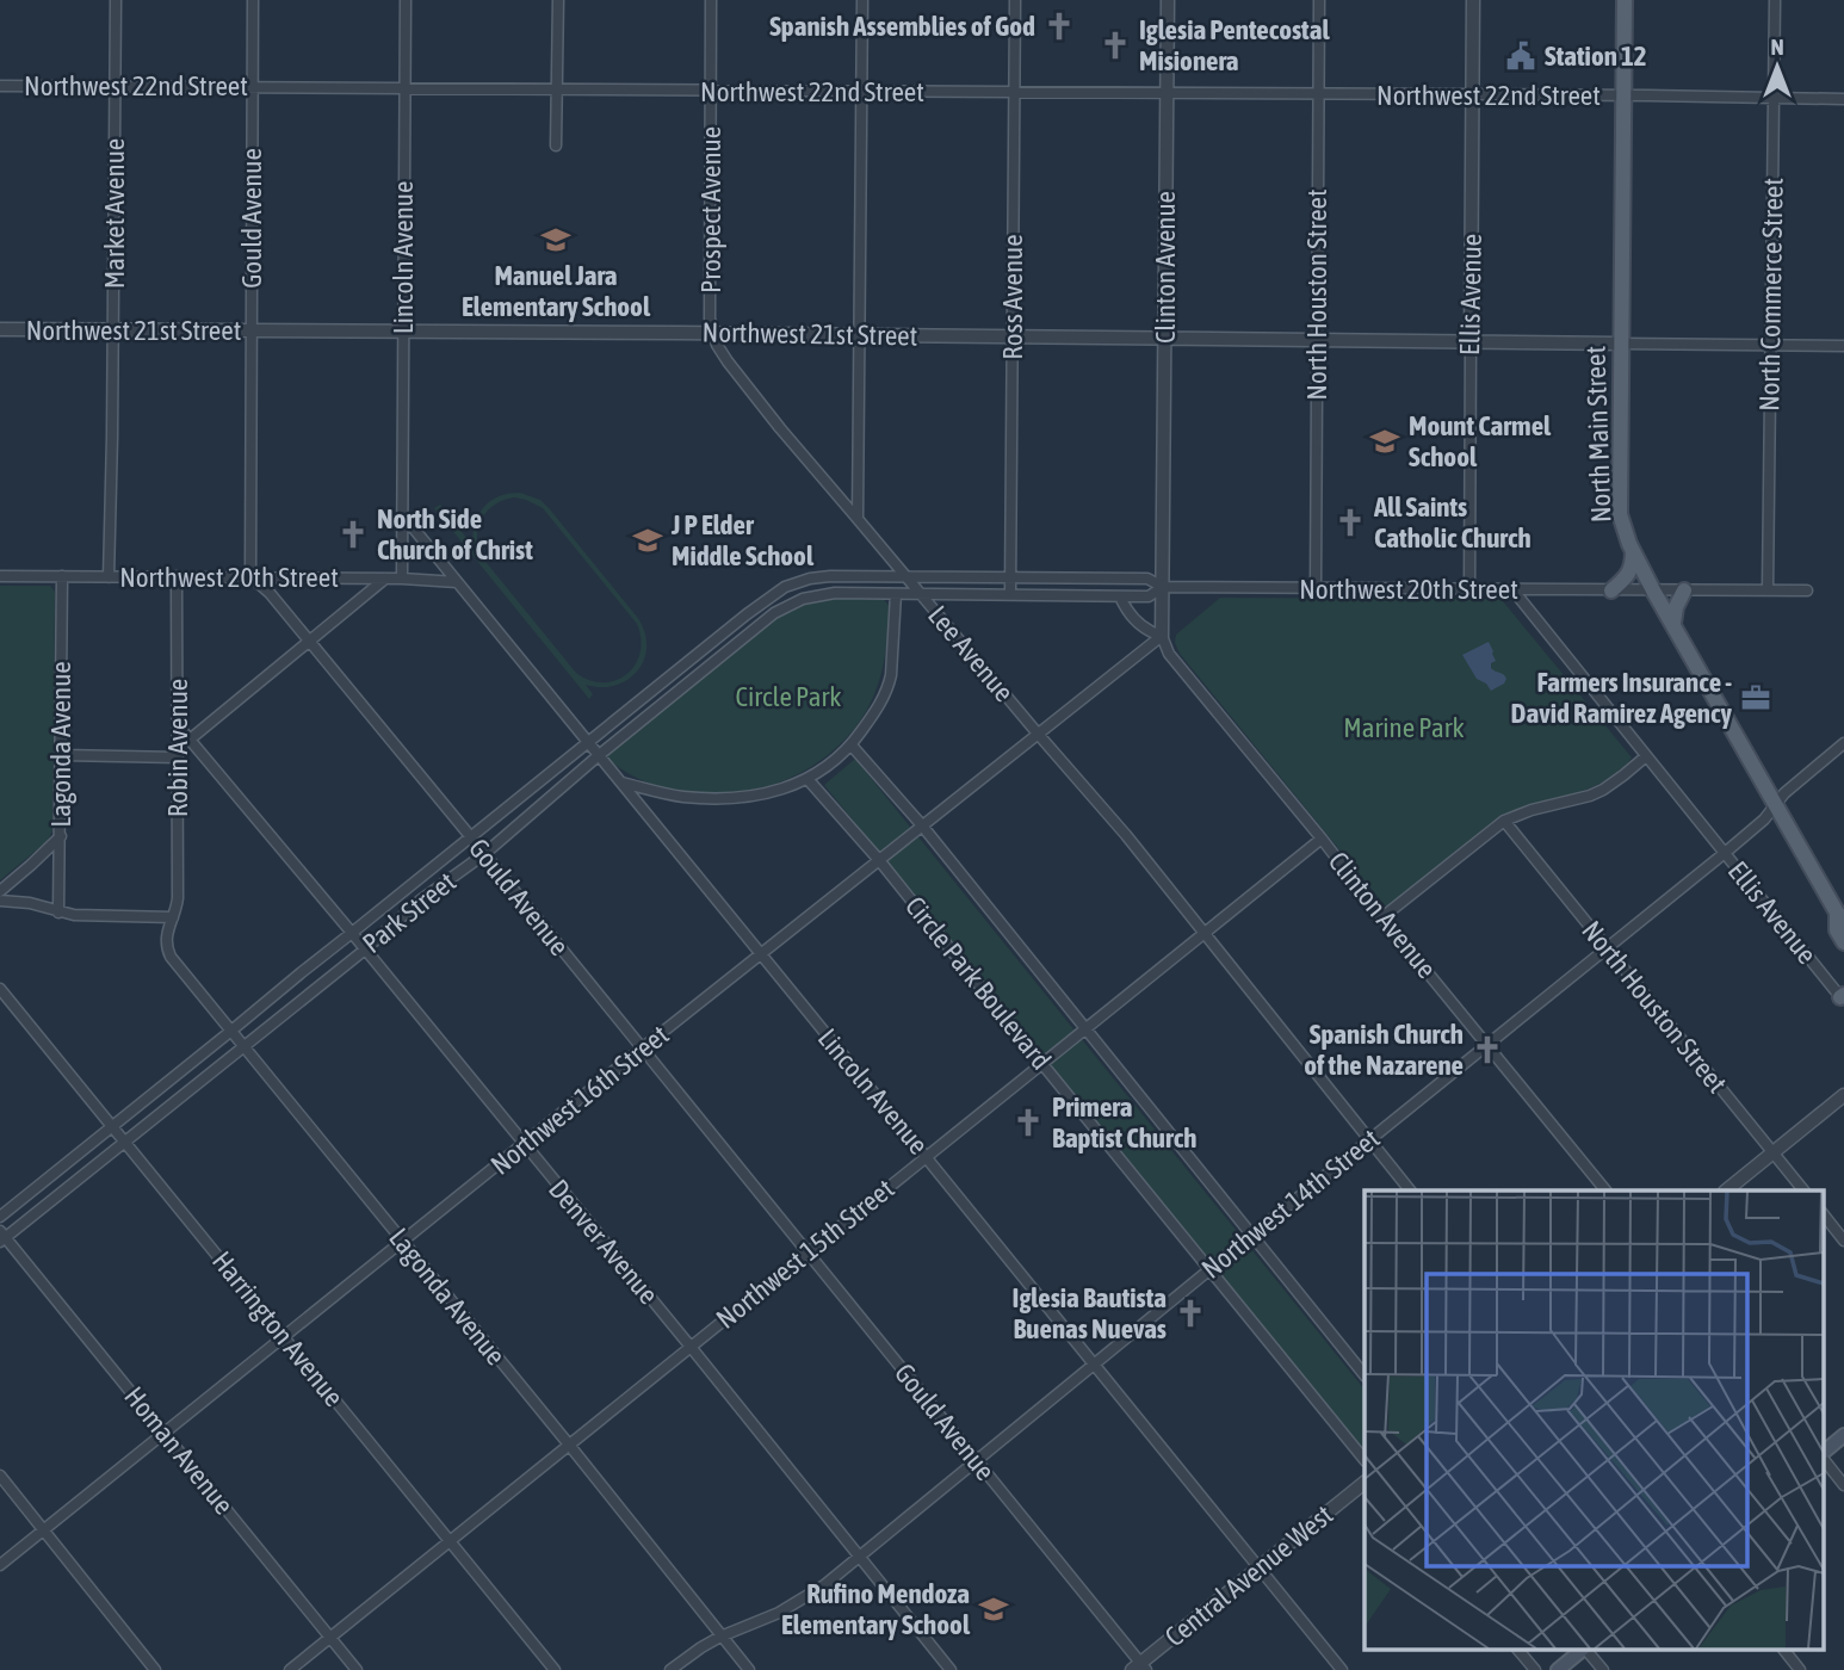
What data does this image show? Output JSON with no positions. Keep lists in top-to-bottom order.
{
  "streets": {
    "main road": ["North Main Street"],
    "street": [
      "Northwest 22nd Street",
      "Prospect Avenue",
      "Market Avenue",
      "Gould Avenue",
      "Lincoln Avenue",
      "Clinton Avenue",
      "North Houston Street",
      "Ellis Avenue",
      "North Commerce Street",
      "Ross Avenue",
      "Northwest 21st Street",
      "Northwest 20th Street",
      "Lee Avenue",
      "Lagonda Avenue",
      "Robin Avenue",
      "Park Street",
      "Circle Park Boulevard",
      "Northwest 16th Street",
      "Northwest 14th Street",
      "Denver Avenue",
      "Northwest 15th Street",
      "Harrington Avenue",
      "Homan Avenue",
      "Central Avenue West"
    ]
  },
  "crossings": [
    ["Northwest 22nd Street", "Prospect Avenue"],
    ["Northwest 22nd Street", "Market Avenue"],
    ["Northwest 22nd Street", "Gould Avenue"],
    ["Northwest 22nd Street", "Lincoln Avenue"],
    ["Northwest 22nd Street", "Clinton Avenue"],
    ["Northwest 22nd Street", "North Houston Street"],
    ["Northwest 22nd Street", "Ellis Avenue"],
    ["Northwest 22nd Street", "North Commerce Street"],
    ["Northwest 22nd Street", "Ross Avenue"],
    ["Northwest 22nd Street", "North Main Street"],
    ["Prospect Avenue", "Northwest 21st Street"],
    ["Prospect Avenue", "Lee Avenue"],
    ["Market Avenue", "Northwest 21st Street"],
    ["Market Avenue", "Northwest 20th Street"],
    ["Gould Avenue", "Northwest 21st Street"],
    ["Gould Avenue", "Northwest 20th Street"],
    ["Gould Avenue", "Park Street"],
    ["Gould Avenue", "Northwest 16th Street"],
    ["Gould Avenue", "Northwest 14th Street"],
    ["Gould Avenue", "Northwest 15th Street"],
    ["Gould Avenue", "Central Avenue West"],
    ["Lincoln Avenue", "Northwest 21st Street"],
    ["Lincoln Avenue", "Northwest 20th Street"],
    ["Lincoln Avenue", "Park Street"],
    ["Lincoln Avenue", "Northwest 16th Street"],
    ["Lincoln Avenue", "Northwest 14th Street"],
    ["Lincoln Avenue", "Northwest 15th Street"],
    ["Lincoln Avenue", "Central Avenue West"],
    ["Clinton Avenue", "Northwest 21st Street"],
    ["Clinton Avenue", "Northwest 20th Street"],
    ["Clinton Avenue", "Northwest 16th Street"],
    ["Clinton Avenue", "Northwest 14th Street"],
    ["Clinton Avenue", "Northwest 15th Street"],
    ["North Houston Street", "Northwest 21st Street"],
    ["North Houston Street", "Northwest 20th Street"],
    ["North Houston Street", "Northwest 14th Street"],
    ["Ellis Avenue", "Northwest 21st Street"],
    ["Ellis Avenue", "Northwest 20th Street"],
    ["Ellis Avenue", "Northwest 14th Street"],
    ["North Commerce Street", "Northwest 20th Street"],
    ["Ross Avenue", "Northwest 21st Street"],
    ["Ross Avenue", "Northwest 20th Street"],
    ["Northwest 21st Street", "North Main Street"],
    ["North Main Street", "Northwest 20th Street"],
    ["North Main Street", "Northwest 14th Street"],
    ["Northwest 20th Street", "Lee Avenue"],
    ["Northwest 20th Street", "Lagonda Avenue"],
    ["Northwest 20th Street", "Robin Avenue"],
    ["Northwest 20th Street", "Park Street"],
    ["Lee Avenue", "Park Street"],
    ["Lee Avenue", "Northwest 16th Street"],
    ["Lee Avenue", "Northwest 14th Street"],
    ["Lee Avenue", "Northwest 15th Street"],
    ["Lagonda Avenue", "Robin Avenue"],
    ["Lagonda Avenue", "Park Street"],
    ["Lagonda Avenue", "Northwest 16th Street"],
    ["Lagonda Avenue", "Northwest 14th Street"],
    ["Lagonda Avenue", "Northwest 15th Street"],
    ["Robin Avenue", "Denver Avenue"],
    ["Park Street", "Denver Avenue"],
    ["Park Street", "Harrington Avenue"],
    ["Park Street", "Homan Avenue"],
    ["Circle Park Boulevard", "Northwest 16th Street"],
    ["Circle Park Boulevard", "Northwest 14th Street"],
    ["Circle Park Boulevard", "Northwest 15th Street"],
    ["Northwest 16th Street", "Denver Avenue"],
    ["Northwest 16th Street", "Harrington Avenue"],
    ["Northwest 16th Street", "Homan Avenue"],
    ["Northwest 14th Street", "Denver Avenue"],
    ["Denver Avenue", "Northwest 15th Street"],
    ["Northwest 15th Street", "Harrington Avenue"],
    ["Northwest 15th Street", "Homan Avenue"]
  ],
  "parks": ["Circle Park", "Marine Park"],
  "places": {
    "church": [
      "Spanish Assemblies of God",
      "Iglesia Pentecostal Misionera",
      "All Saints Catholic Church",
      "North Side Church of Christ",
      "Spanish Church of the Nazarene",
      "Primera Baptist Church",
      "Iglesia Bautista Buenas Nuevas"
    ],
    "public building": ["Station 12"],
    "school or university": [
      "Manuel Jara Elementary School",
      "Mount Carmel School",
      "J P Elder Middle School",
      "Rufino Mendoza Elementary School"
    ],
    "office": ["Farmers Insurance - David Ramirez Agency"]
  },
  "north": "top"
}
